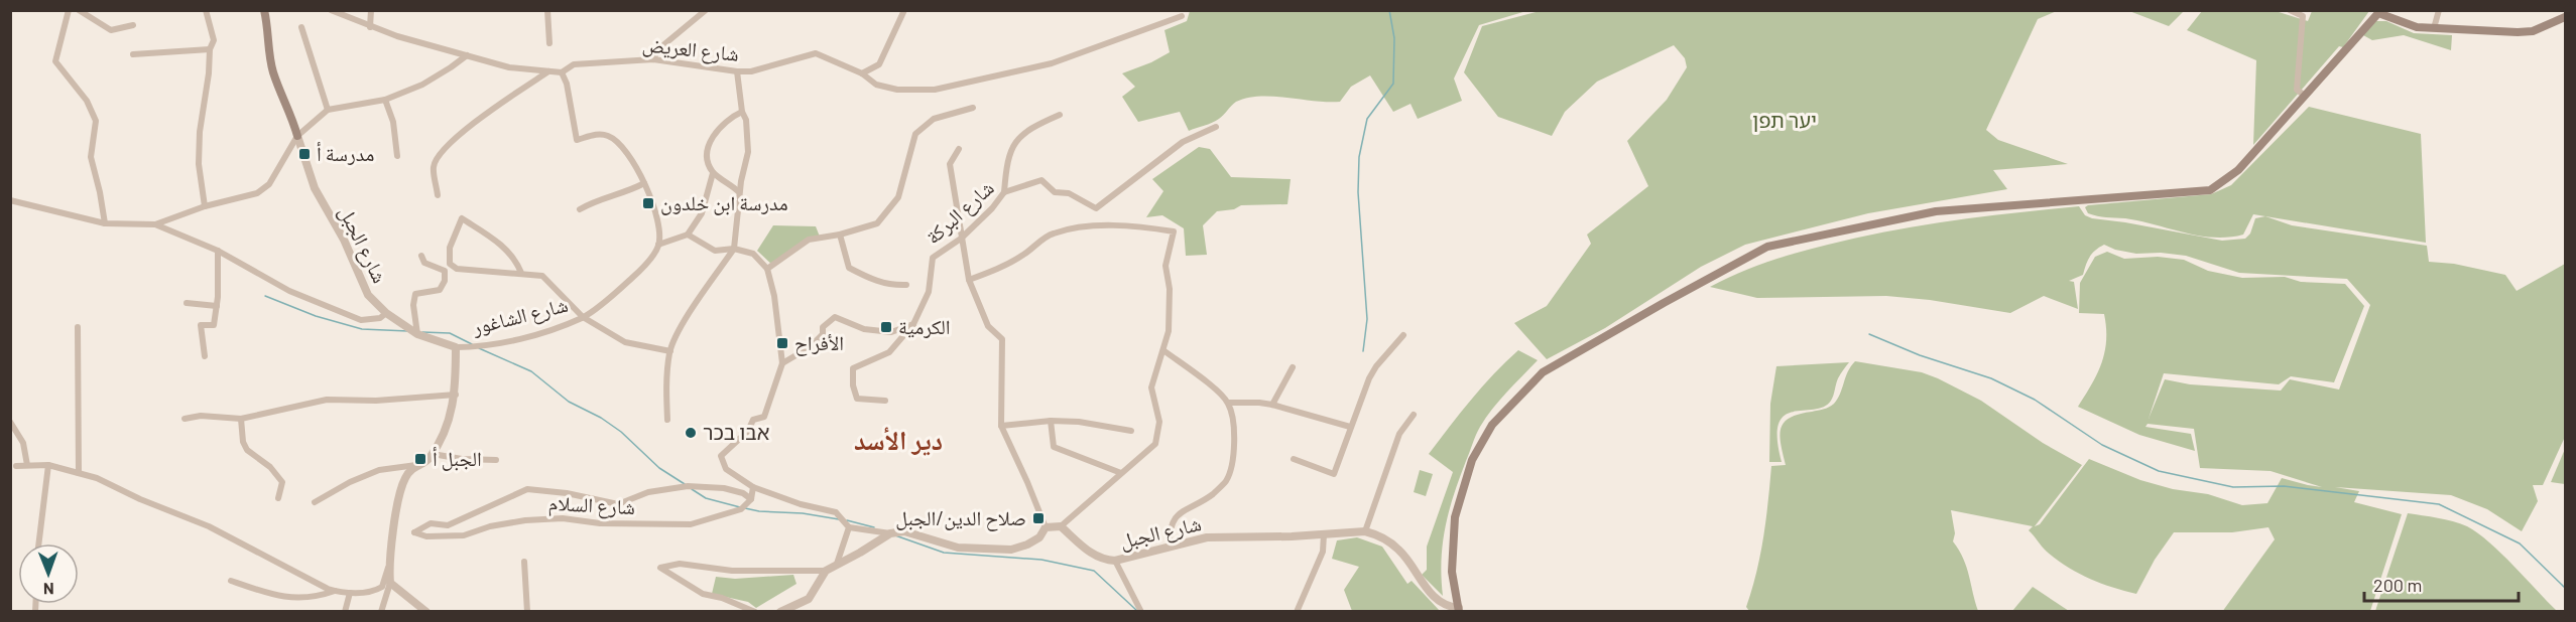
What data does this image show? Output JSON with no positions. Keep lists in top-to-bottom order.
{
  "streets": {
    "street": [
      "شارع العريض",
      "شارع البركة",
      "شارع الجبل",
      "شارع الشاغور",
      "شارع السلام"
    ]
  },
  "crossings": [
    ["شارع الجبل", "شارع الشاغور"]
  ],
  "districts": ["دير الأسد"],
  "parks": ["יער תפן"],
  "places": {
    "transit": [
      "مدرسة أ",
      "مدرسة ابن خلدون",
      "الكرمية",
      "الأفراح",
      "الجبل أ",
      "صلاح الدين/الجبل"
    ],
    "other": ["אבו בכר"]
  },
  "scale_bar": "200 m",
  "north": "bottom"
}
